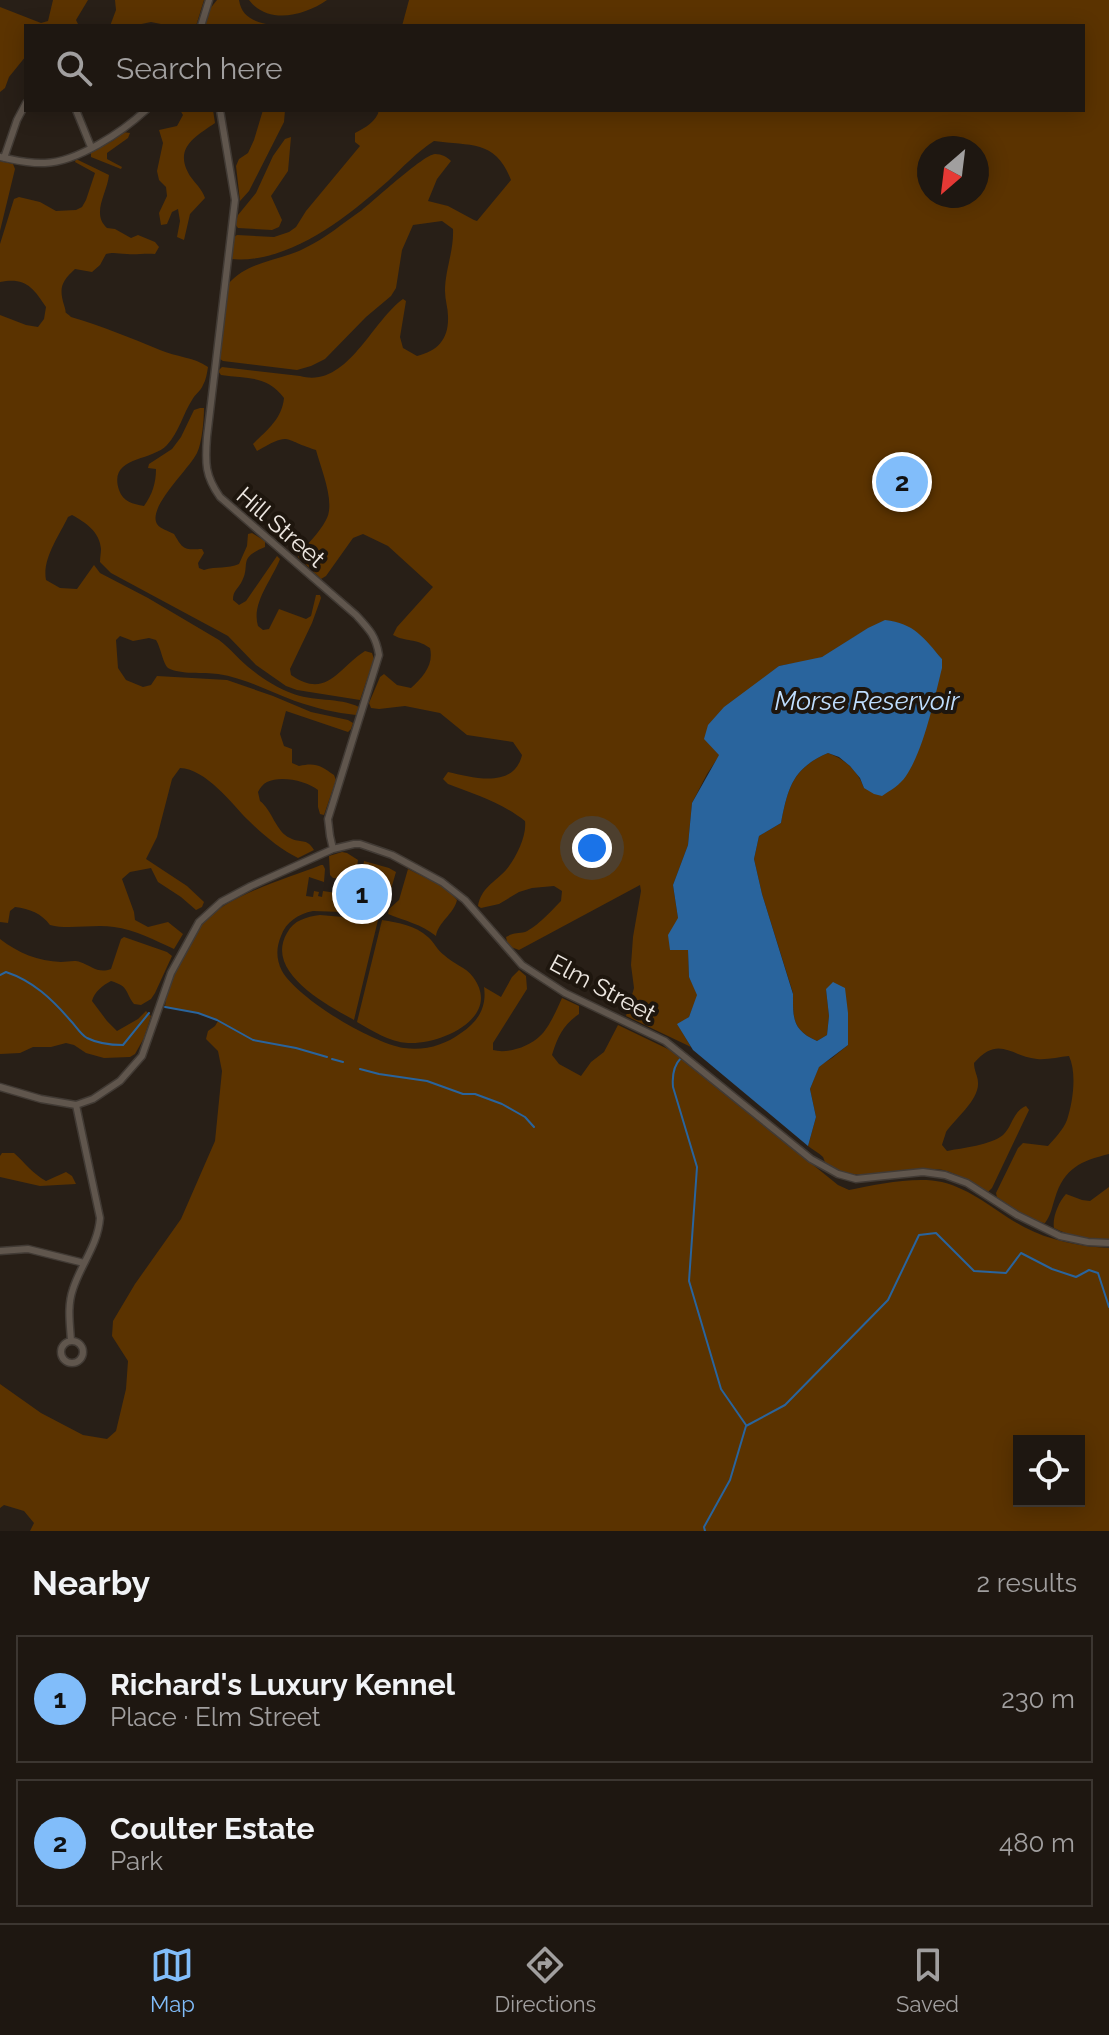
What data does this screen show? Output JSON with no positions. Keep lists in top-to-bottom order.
{
  "streets": {
    "street": ["Hill Street", "Elm Street"]
  },
  "crossings": [
    ["Hill Street", "Elm Street"]
  ],
  "water": ["Morse Reservoir"],
  "north": "bottom left",
  "page": {
    "search": "Search here",
    "pins": ["2", "1"],
    "heading": ["Nearby", "2 results"],
    "list": [
      {
        "mark": "1",
        "name": "Richard's Luxury Kennel",
        "note": "Place · Elm Street",
        "value": "230 m"
      },
      {
        "mark": "2",
        "name": "Coulter Estate",
        "note": "Park",
        "value": "480 m"
      }
    ],
    "nav": ["Map", "Directions", "Saved"]
  }
}
